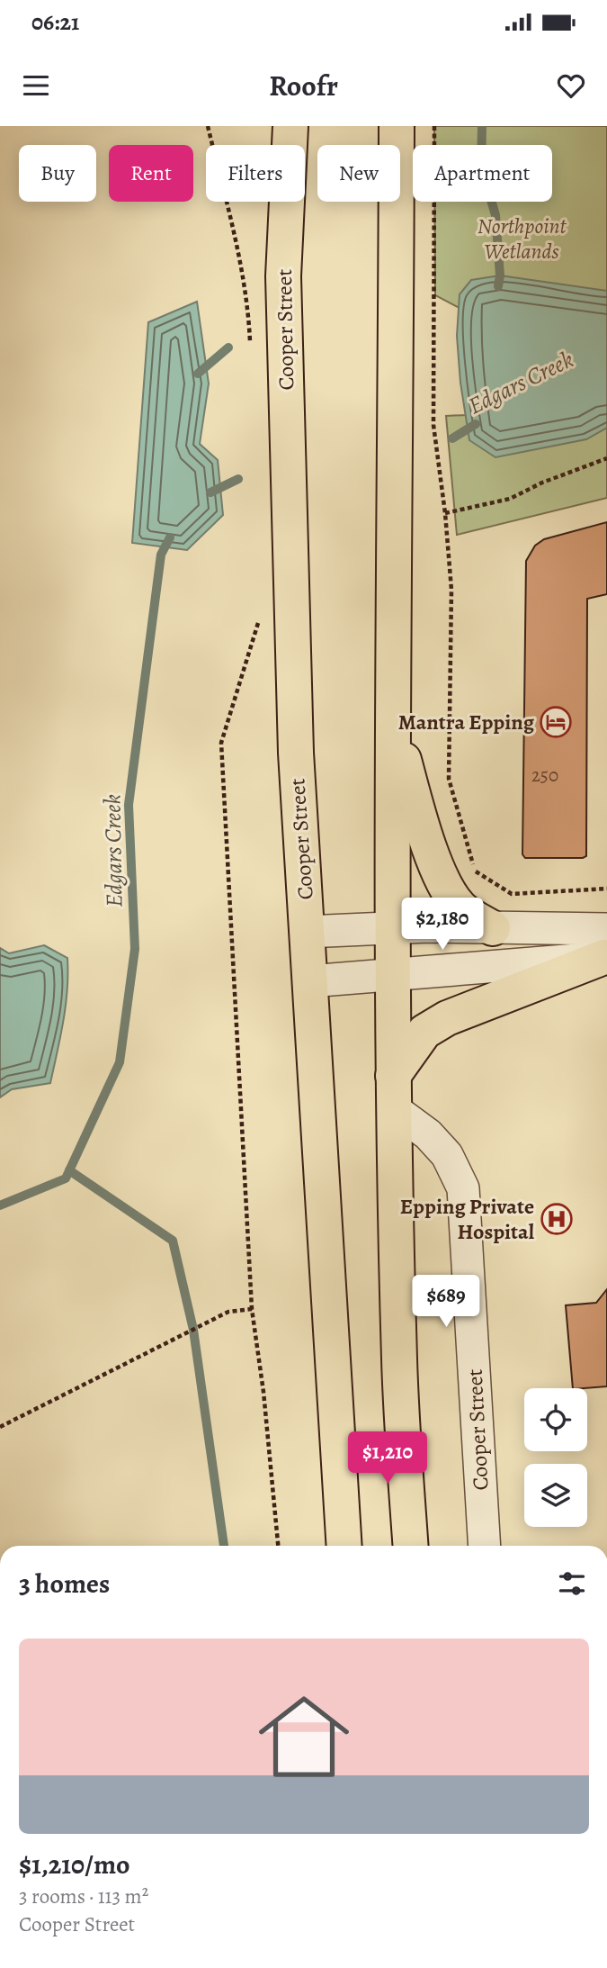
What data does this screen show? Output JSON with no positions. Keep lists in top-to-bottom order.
{
  "streets": {
    "main road": ["Cooper Street"]
  },
  "water": ["Edgars Creek"],
  "parks": ["Northpoint Wetlands"],
  "places": {
    "hotel": ["Mantra Epping"],
    "hospital": ["Epping Private Hospital"]
  },
  "house_numbers": ["250"],
  "page": {
    "status": "06:21",
    "header": "Roofr",
    "chip": [
      "Buy",
      "Rent",
      "Filters",
      "New",
      "Apartment"
    ],
    "price": ["$2,180", "$689", "$1,210"],
    "heading": "3 homes",
    "list": [
      {
        "name": "$1,210/mo",
        "note": "3 rooms · 113 m² · Cooper Street"
      }
    ]
  }
}
